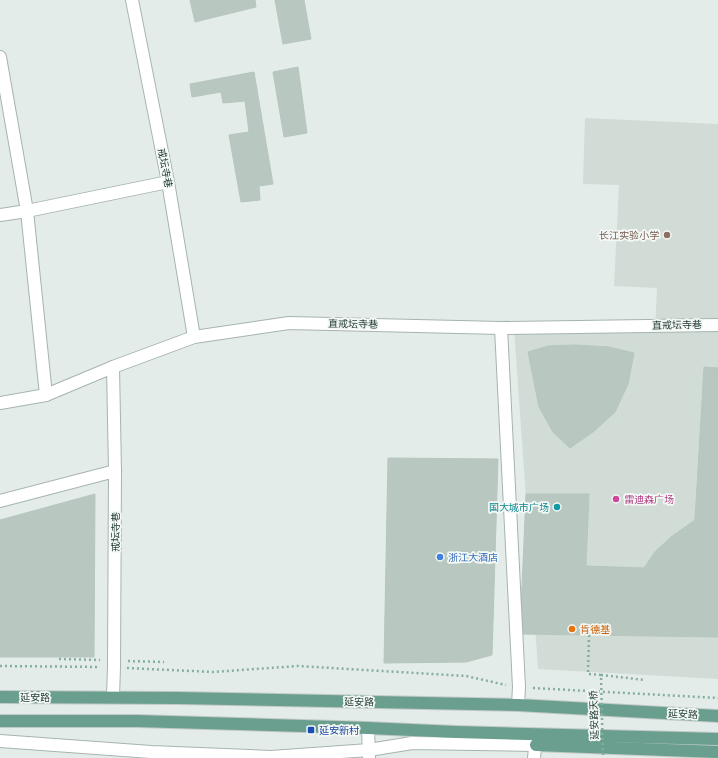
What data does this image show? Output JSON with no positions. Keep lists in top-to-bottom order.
{
  "streets": {
    "main road": ["延安路"],
    "street": ["戒坛寺巷", "直戒坛寺巷"],
    "path": ["延安路天桥"]
  },
  "crossings": [
    ["戒坛寺巷", "直戒坛寺巷"],
    ["戒坛寺巷", "延安路"]
  ],
  "places": {
    "other": [
      "长江实验小学",
      "雷迪森广场",
      "国大城市广场",
      "浙江大酒店",
      "肯德基"
    ],
    "transit": ["延安新村"]
  }
}
